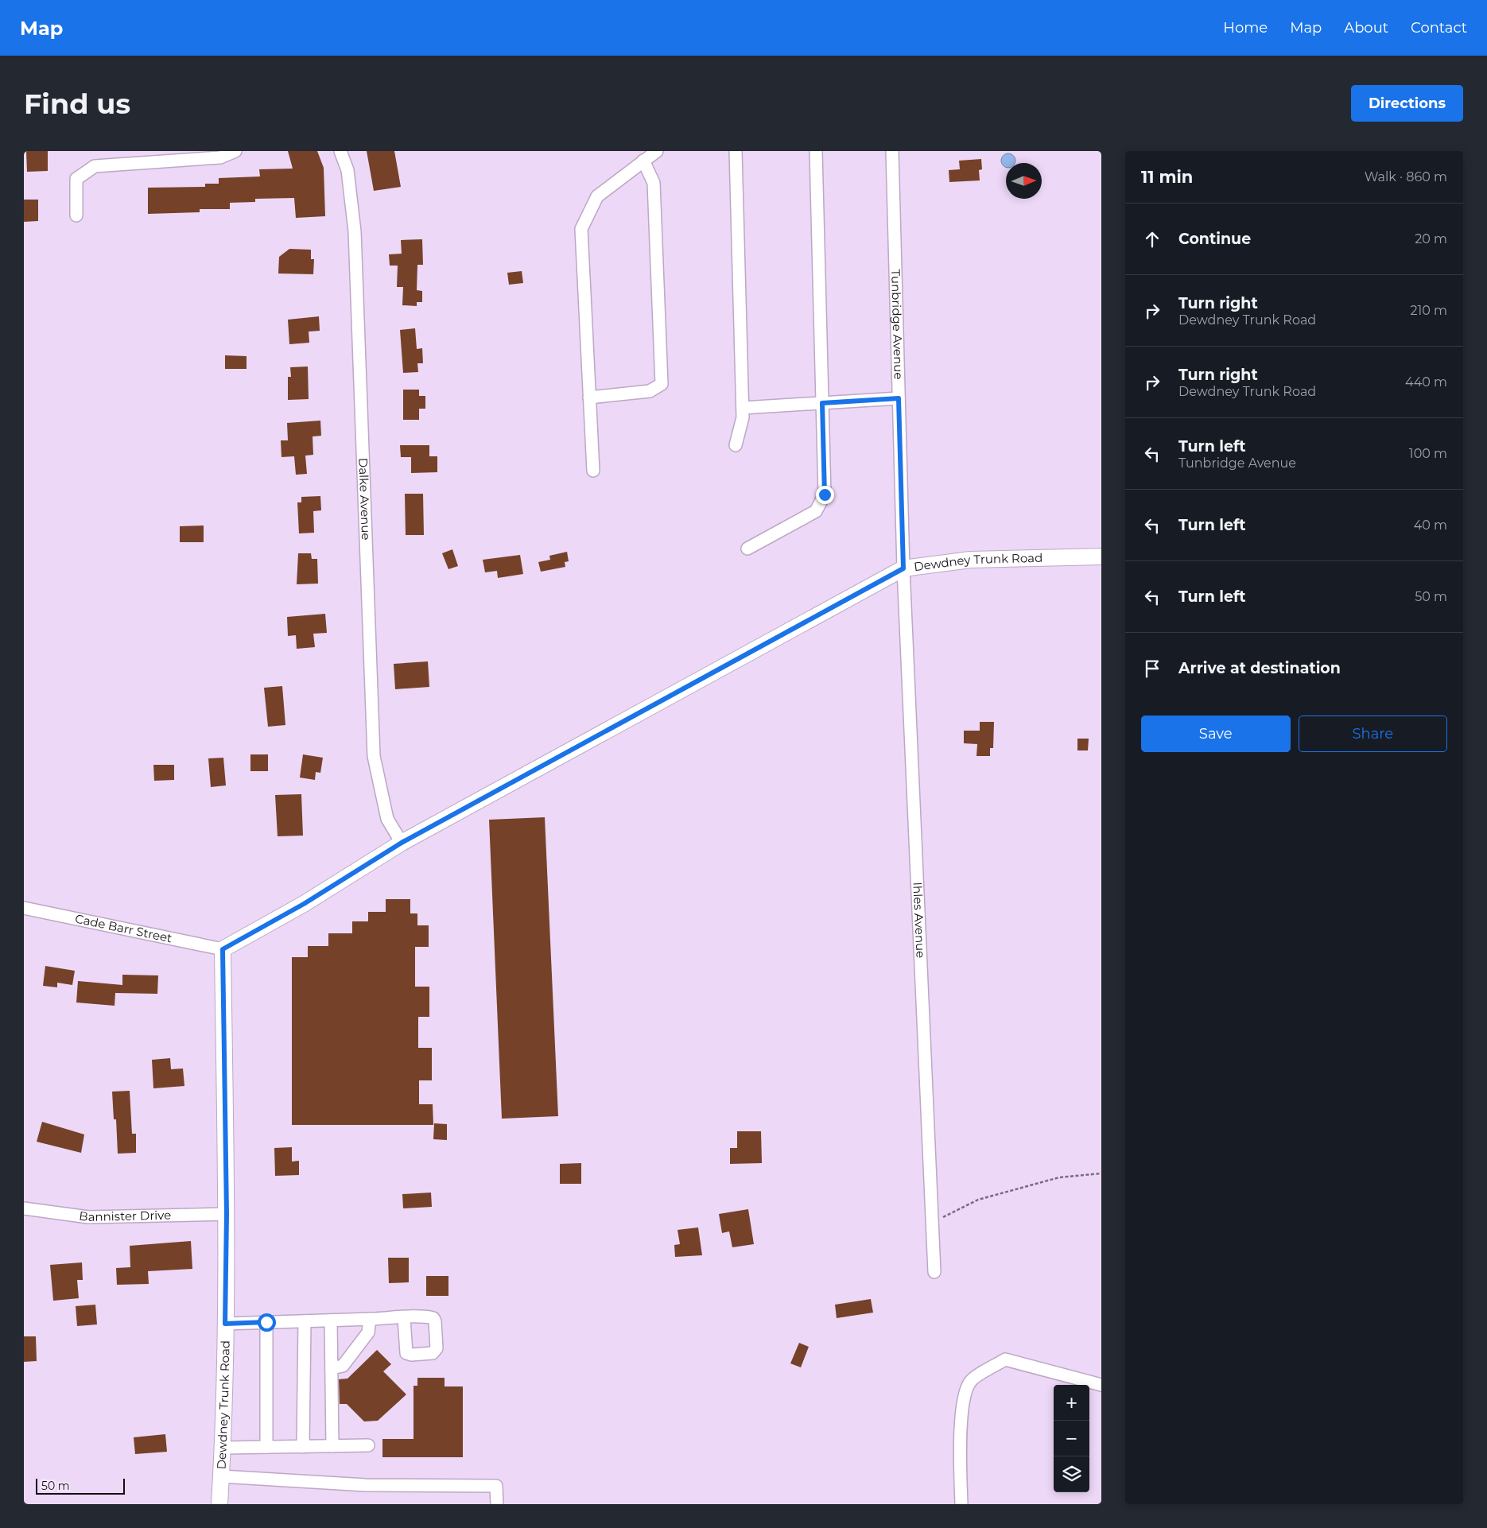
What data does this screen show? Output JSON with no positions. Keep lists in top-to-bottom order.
{
  "streets": {
    "main road": ["Dewdney Trunk Road"],
    "street": [
      "Tunbridge Avenue",
      "Dalke Avenue",
      "Ihles Avenue",
      "Cade Barr Street",
      "Bannister Drive"
    ]
  },
  "crossings": [
    ["Tunbridge Avenue", "Dewdney Trunk Road"],
    ["Tunbridge Avenue", "Ihles Avenue"],
    ["Dalke Avenue", "Dewdney Trunk Road"],
    ["Dewdney Trunk Road", "Ihles Avenue"],
    ["Dewdney Trunk Road", "Cade Barr Street"],
    ["Dewdney Trunk Road", "Bannister Drive"]
  ],
  "scale_bar": "50 m",
  "north": "right",
  "page": {
    "header": "Map",
    "nav": [
      "Home",
      "Map",
      "About",
      "Contact"
    ],
    "buttons": [
      "Directions",
      ["Save", "Share"]
    ],
    "title": "Find us",
    "heading": ["11 min", "Walk · 860 m"],
    "list": [
      ["Continue", "20 m"],
      ["Turn right", "Dewdney Trunk Road", "210 m"],
      ["Turn right", "Dewdney Trunk Road", "440 m"],
      ["Turn left", "Tunbridge Avenue", "100 m"],
      ["Turn left", "40 m"],
      ["Turn left", "50 m"],
      "Arrive at destination"
    ],
    "map_buttons": ["+", "−"],
    "scale": "50 m"
  }
}
